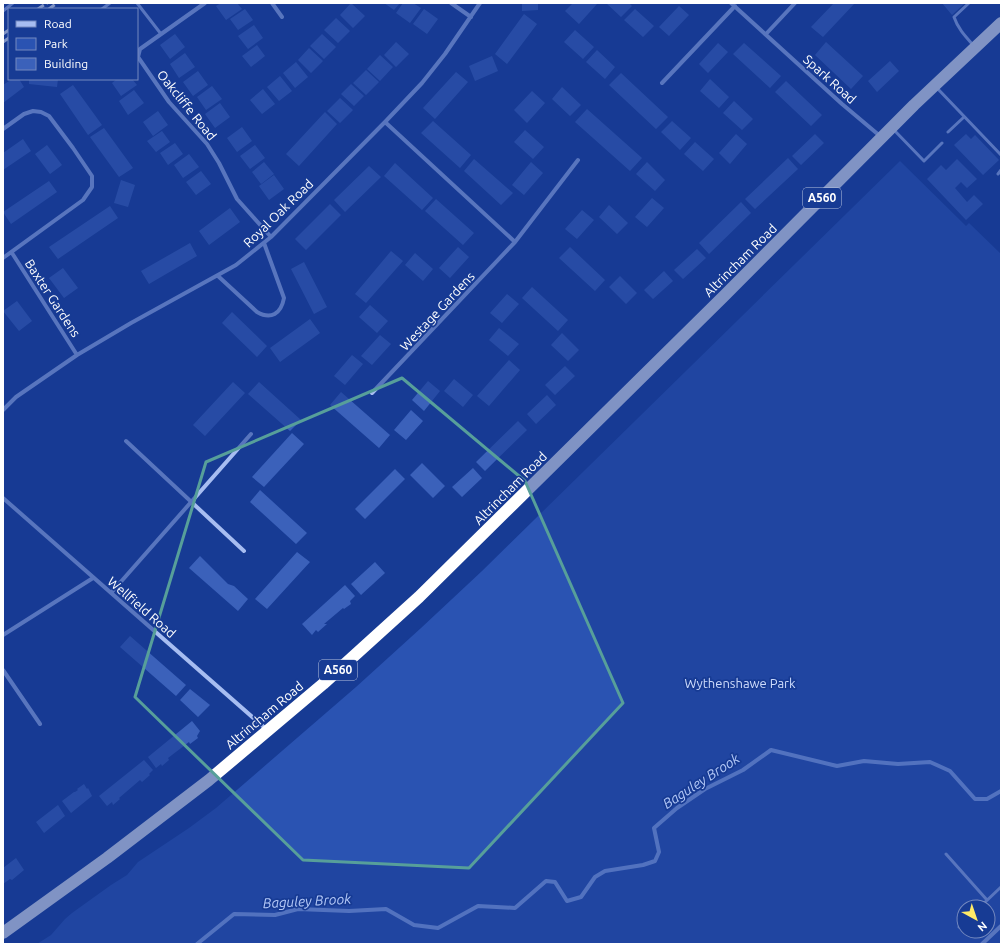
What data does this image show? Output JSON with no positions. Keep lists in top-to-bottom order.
{
  "streets": {
    "highway": ["A560", "Altrincham Road"],
    "street": [
      "Spark Road",
      "Oakcliffe Road",
      "Royal Oak Road",
      "Baxter Gardens",
      "Westage Gardens",
      "Wellfield Road"
    ]
  },
  "crossings": [
    ["Spark Road", "Altrincham Road"],
    ["Oakcliffe Road", "Royal Oak Road"],
    ["Royal Oak Road", "Baxter Gardens"],
    ["Altrincham Road", "Wellfield Road"]
  ],
  "water": ["Baguley Brook"],
  "parks": ["Wythenshawe Park"],
  "legend": ["Road", "Park", "Building"],
  "north": "bottom right"
}
